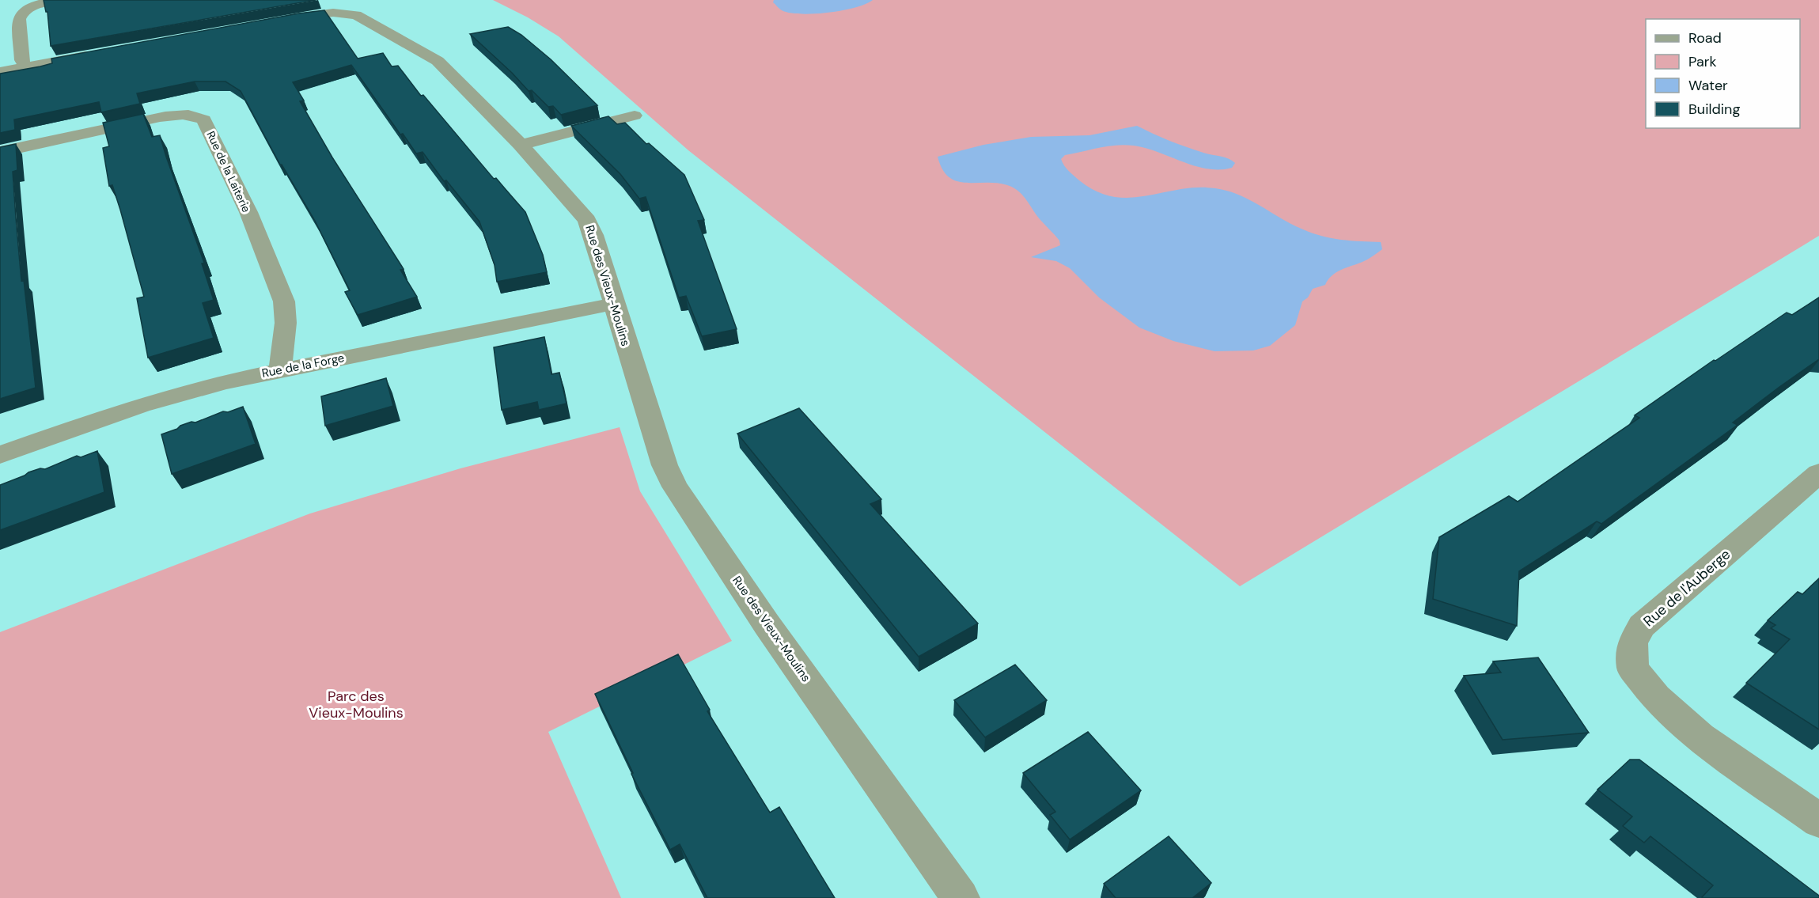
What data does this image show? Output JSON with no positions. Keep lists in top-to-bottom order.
{
  "streets": {
    "street": [
      "Rue de la Laiterie",
      "Rue des Vieux-Moulins",
      "Rue de la Forge",
      "Rue de l'Auberge"
    ]
  },
  "crossings": [
    ["Rue de la Laiterie", "Rue de la Forge"],
    ["Rue des Vieux-Moulins", "Rue de la Forge"]
  ],
  "parks": ["Parc des Vieux-Moulins"],
  "legend": [
    "Road",
    "Park",
    "Water",
    "Building"
  ]
}
